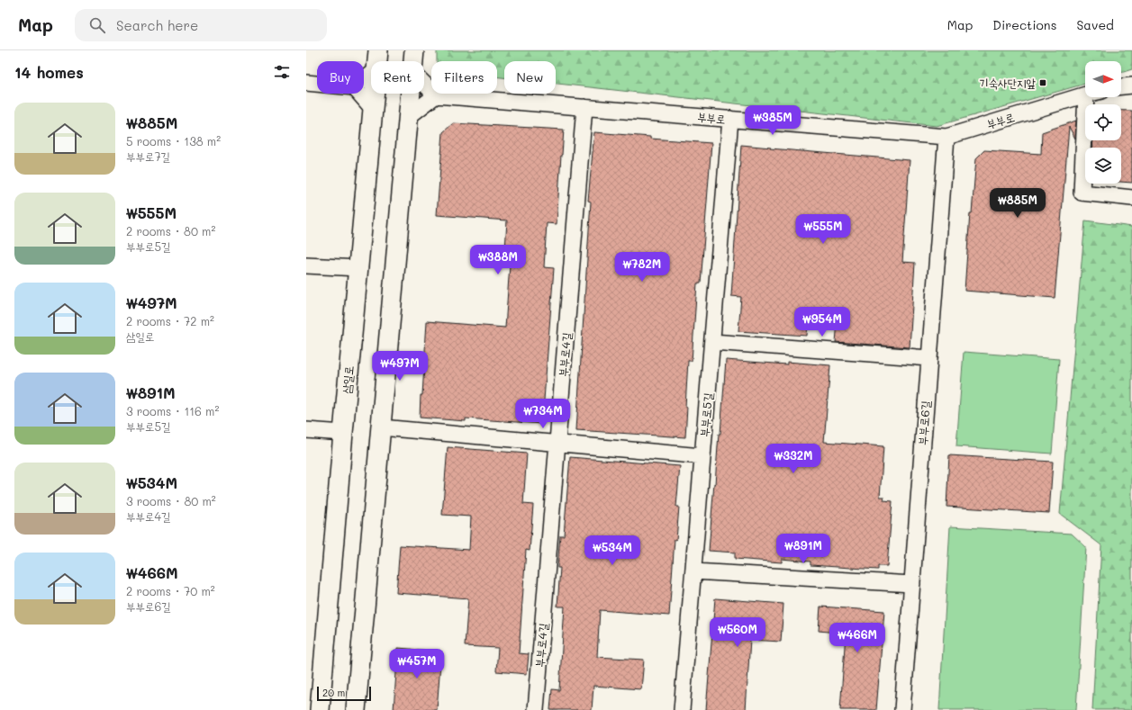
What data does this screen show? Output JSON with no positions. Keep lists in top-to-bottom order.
{
  "streets": {
    "street": [
      "부부로",
      "부부로4길",
      "삼일로",
      "부부로5길",
      "부부로6길"
    ]
  },
  "crossings": [
    ["부부로", "부부로4길"],
    ["부부로", "부부로5길"],
    ["부부로", "부부로6길"]
  ],
  "places": {
    "transit": ["기숙사단지앞"]
  },
  "scale_bar": "20 m",
  "north": "right",
  "page": {
    "header": "Map",
    "search": "Search here",
    "nav": ["Map", "Directions", "Saved"],
    "heading": "14 homes",
    "chip": [
      "Buy",
      "Rent",
      "Filters",
      "New"
    ],
    "list": [
      {
        "name": "₩885M",
        "note": "5 rooms · 138 m² · 부부로7길"
      },
      {
        "name": "₩555M",
        "note": "2 rooms · 80 m² · 부부로5길"
      },
      {
        "name": "₩497M",
        "note": "2 rooms · 72 m² · 삼일로"
      },
      {
        "name": "₩891M",
        "note": "3 rooms · 116 m² · 부부로5길"
      },
      {
        "name": "₩534M",
        "note": "3 rooms · 80 m² · 부부로4길"
      },
      {
        "name": "₩466M",
        "note": "2 rooms · 70 m² · 부부로6길"
      }
    ],
    "price": [
      "₩385M",
      "₩885M",
      "₩555M",
      "₩388M",
      "₩782M",
      "₩954M",
      "₩497M",
      "₩734M",
      "₩332M",
      "₩891M",
      "₩534M",
      "₩560M",
      "₩466M",
      "₩457M"
    ],
    "scale": "20 m"
  }
}
